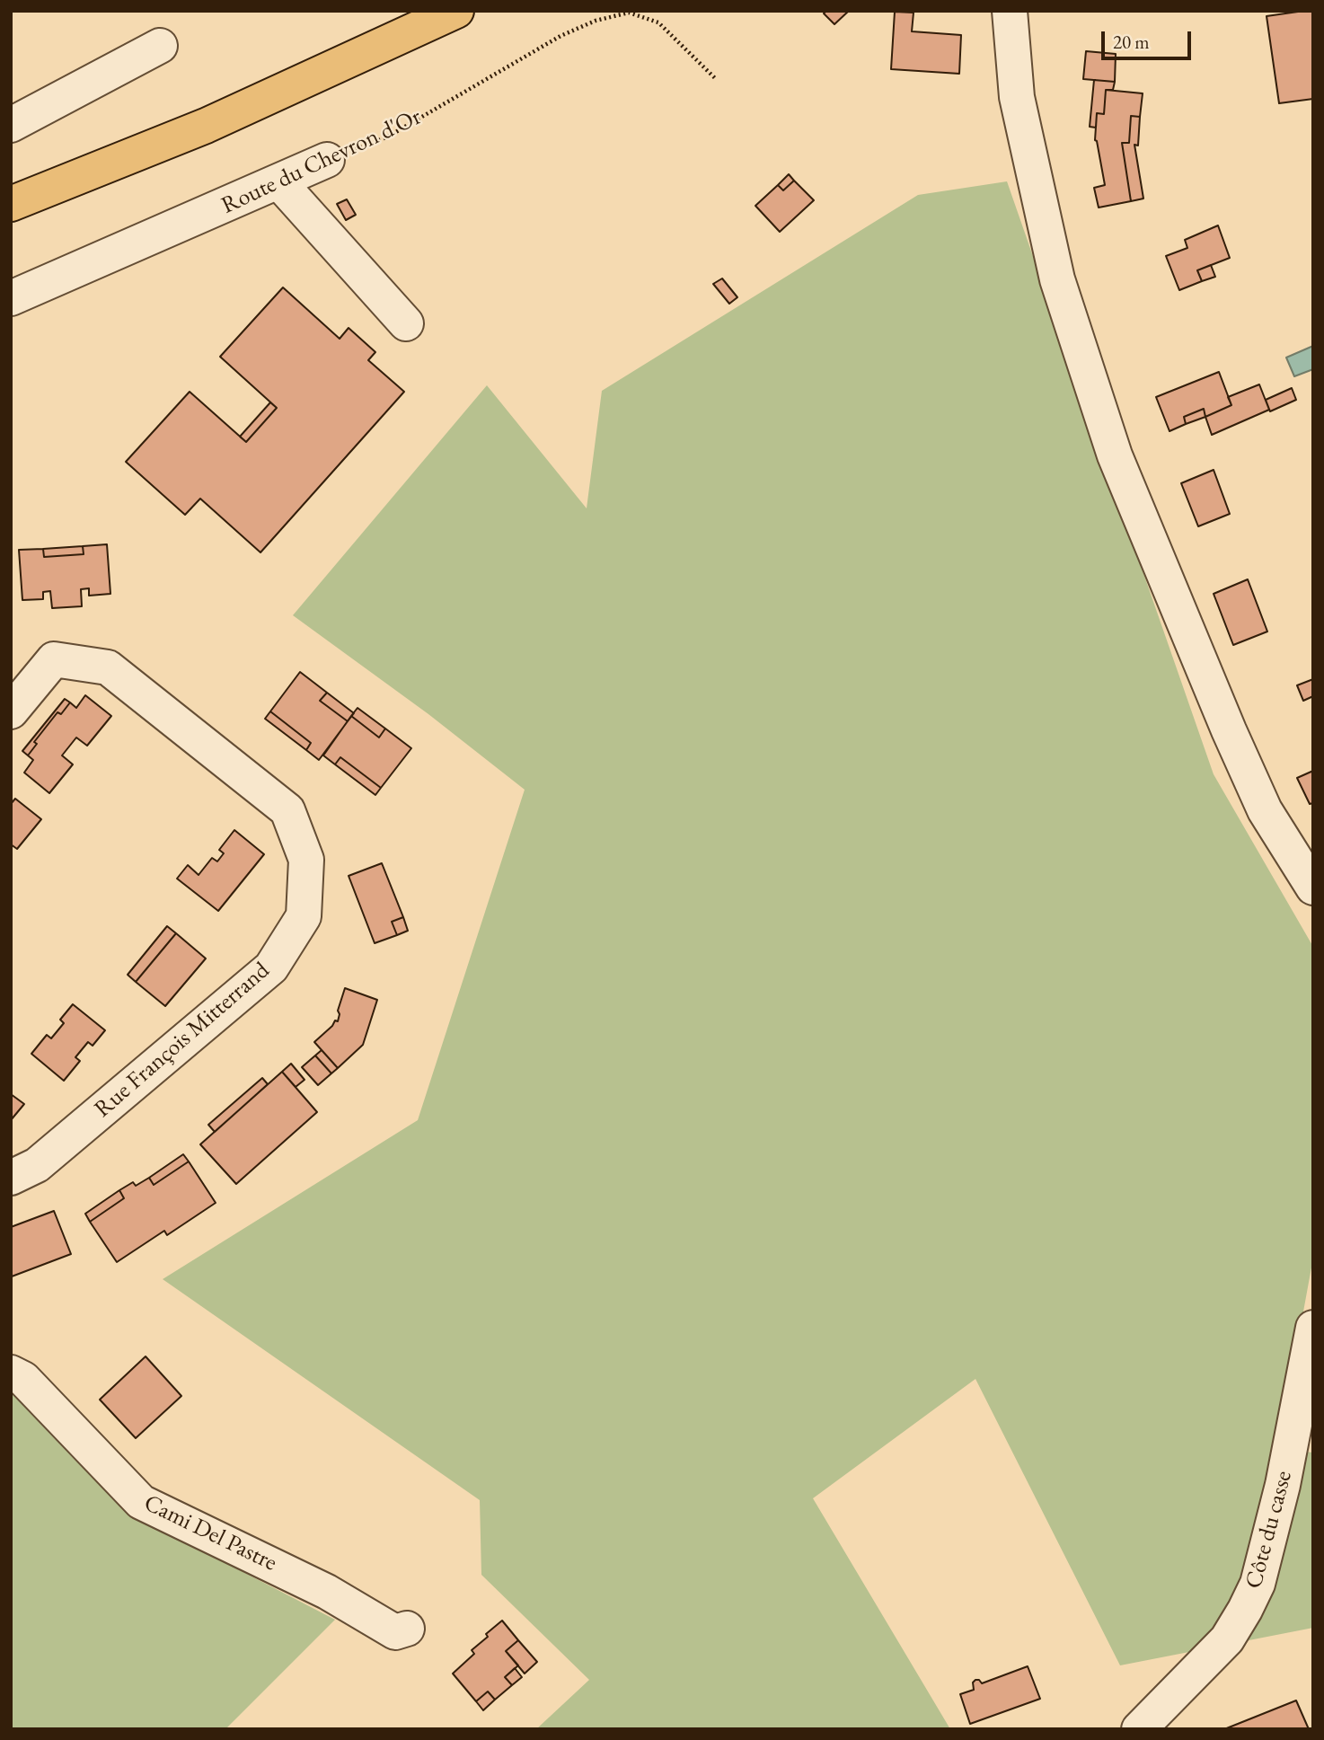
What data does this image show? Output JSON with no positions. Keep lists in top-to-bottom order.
{
  "streets": {
    "street": [
      "Route du Chevron d'Or",
      "Rue François Mitterrand",
      "Côte du casse",
      "Cami Del Pastre"
    ]
  },
  "scale_bar": "20 m"
}
